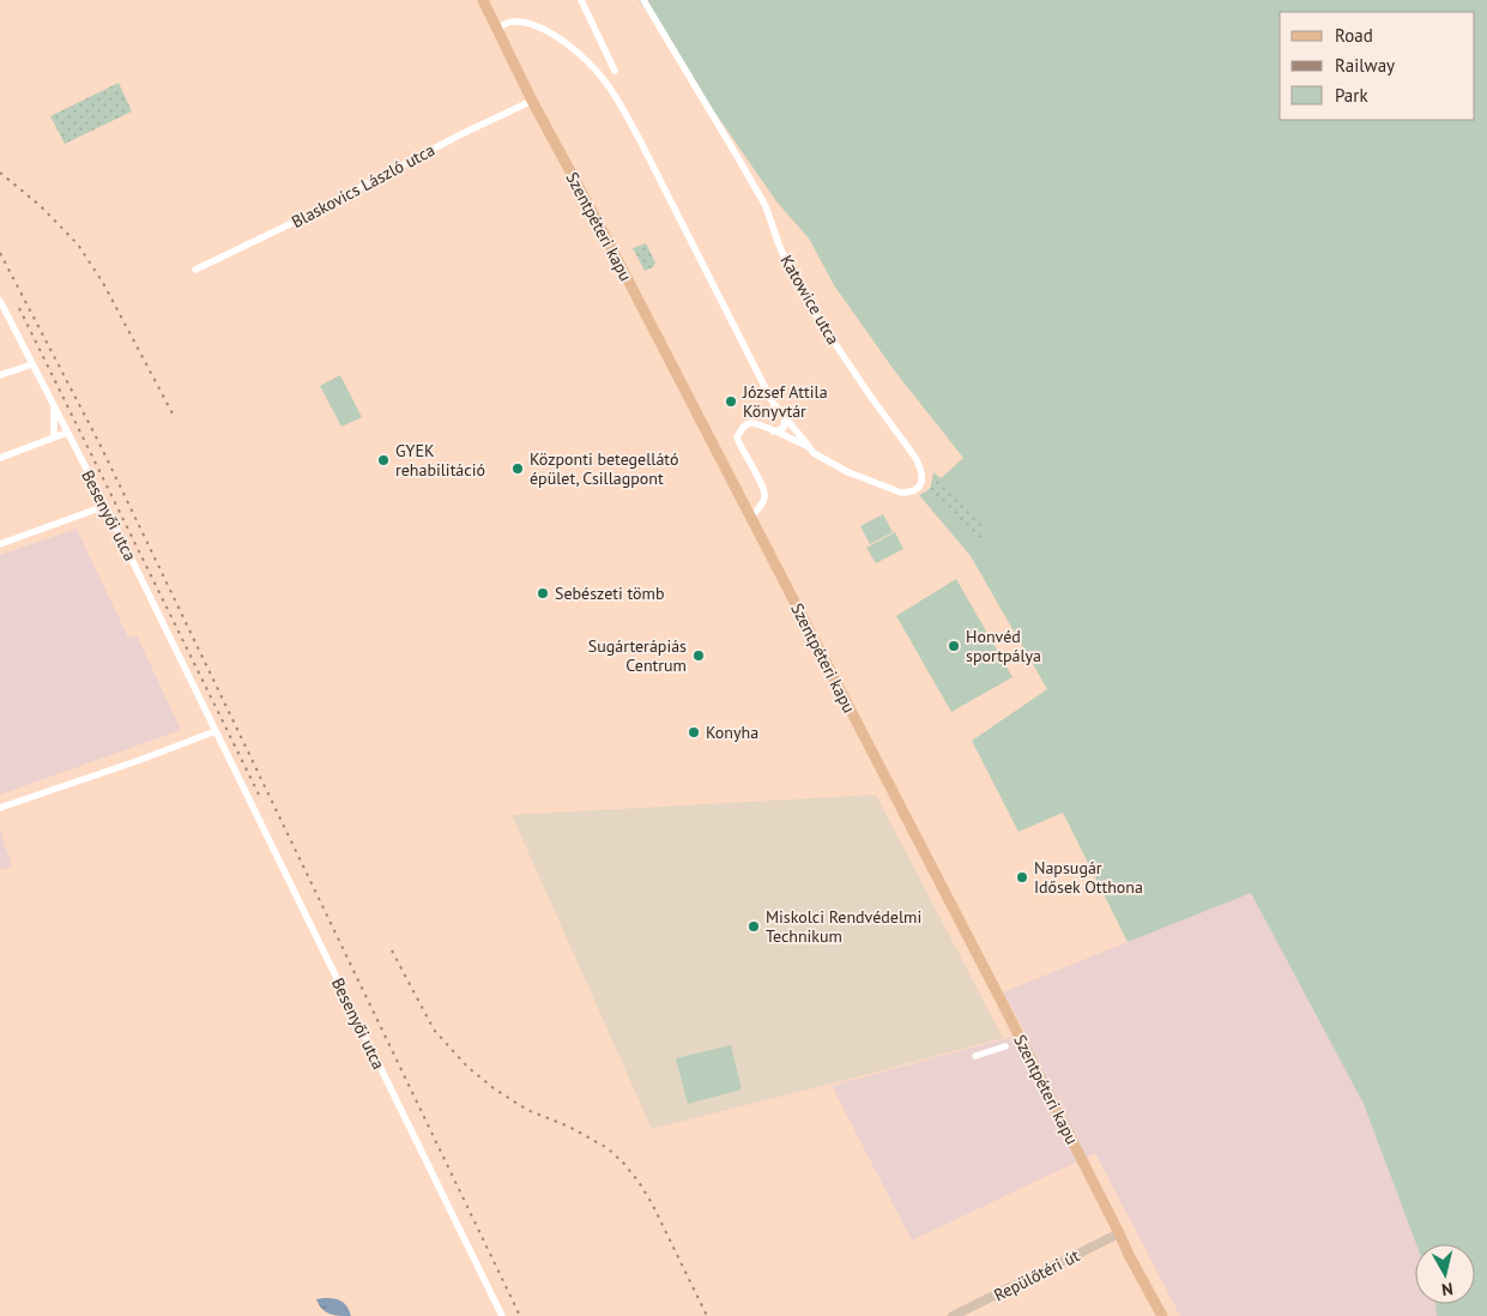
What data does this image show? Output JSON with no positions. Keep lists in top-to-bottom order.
{
  "streets": {
    "main road": ["Szentpéteri kapu"],
    "street": [
      "Blaskovics László utca",
      "Katowice utca",
      "Besenyői utca",
      "Repülőtéri út"
    ]
  },
  "crossings": [
    ["Blaskovics László utca", "Szentpéteri kapu"],
    ["Szentpéteri kapu", "Katowice utca"],
    ["Szentpéteri kapu", "Repülőtéri út"]
  ],
  "places": [
    "József Attila Könyvtár",
    "GYEK rehabilitáció",
    "Központi betegellátó épület, Csillagpont",
    "Sebészeti tömb",
    "Honvéd sportpálya",
    "Sugárterápiás Centrum",
    "Konyha",
    "Napsugár Idősek Otthona",
    "Miskolci Rendvédelmi Technikum"
  ],
  "legend": ["Road", "Railway", "Park"],
  "north": "bottom"
}
